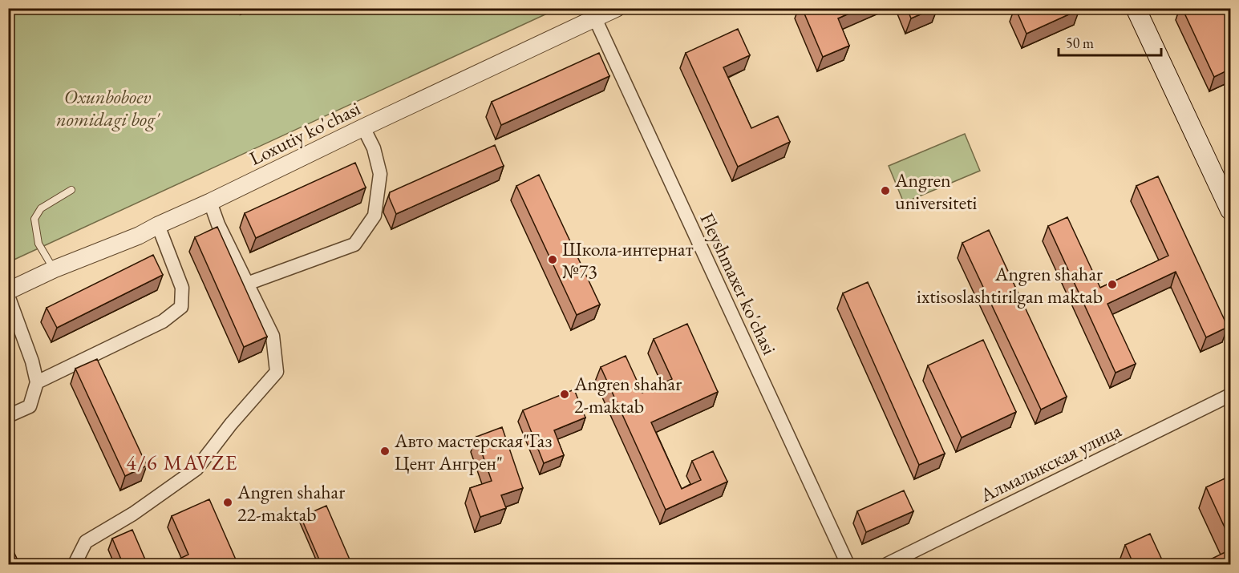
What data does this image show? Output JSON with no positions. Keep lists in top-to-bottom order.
{
  "streets": {
    "street": ["Loxutiy ko'chasi", "Fleyshmaxer ko'chasi", "Алмалыкская улица"]
  },
  "crossings": [
    ["Loxutiy ko'chasi", "Fleyshmaxer ko'chasi"]
  ],
  "districts": ["4/6 MAVZE"],
  "parks": ["Oxunboboev nomidagi bog'"],
  "places": [
    "Angren universiteti",
    "Школа-интернат №73",
    "Angren shahar ixtisoslashtirilgan maktab",
    "Angren shahar 2-maktab",
    "Авто мастерская\"Газ Цент Ангрен\"",
    "Angren shahar 22-maktab"
  ],
  "scale_bar": "50 m"
}
